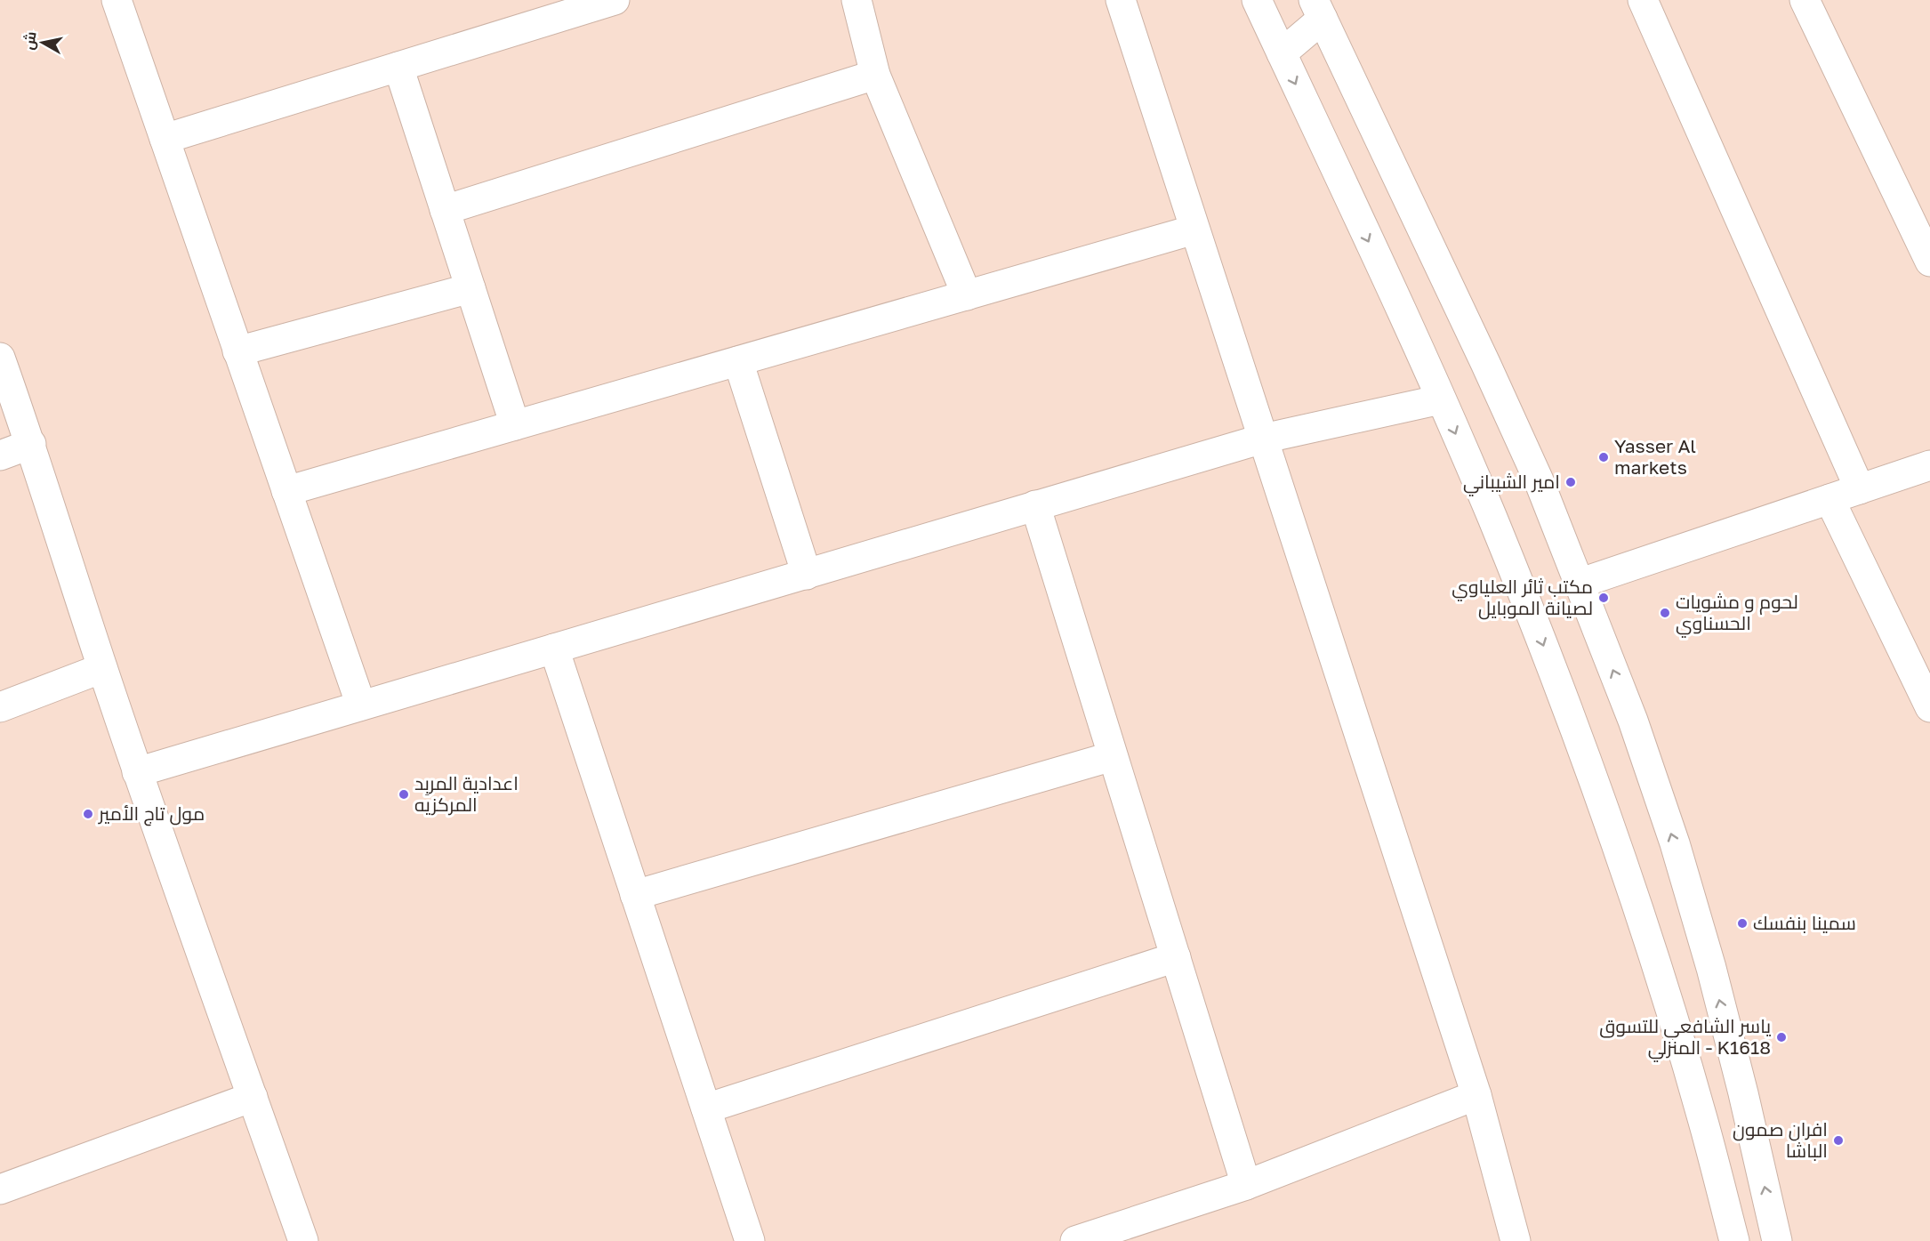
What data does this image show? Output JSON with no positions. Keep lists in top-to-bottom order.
{
  "places": [
    "Yasser Al markets",
    "امير الشيباني",
    "مكتب ثائر العلياوي لصيانة الموبايل",
    "لحوم و مشويات الحسناوي",
    "اعدادية المربِد المركزيه",
    "مول تاج الأمير",
    "سمينا بنفسك",
    "ياسر الشافعي للتسوق المنزلي - K1618",
    "افران صمون الباشا"
  ],
  "north": "left"
}
